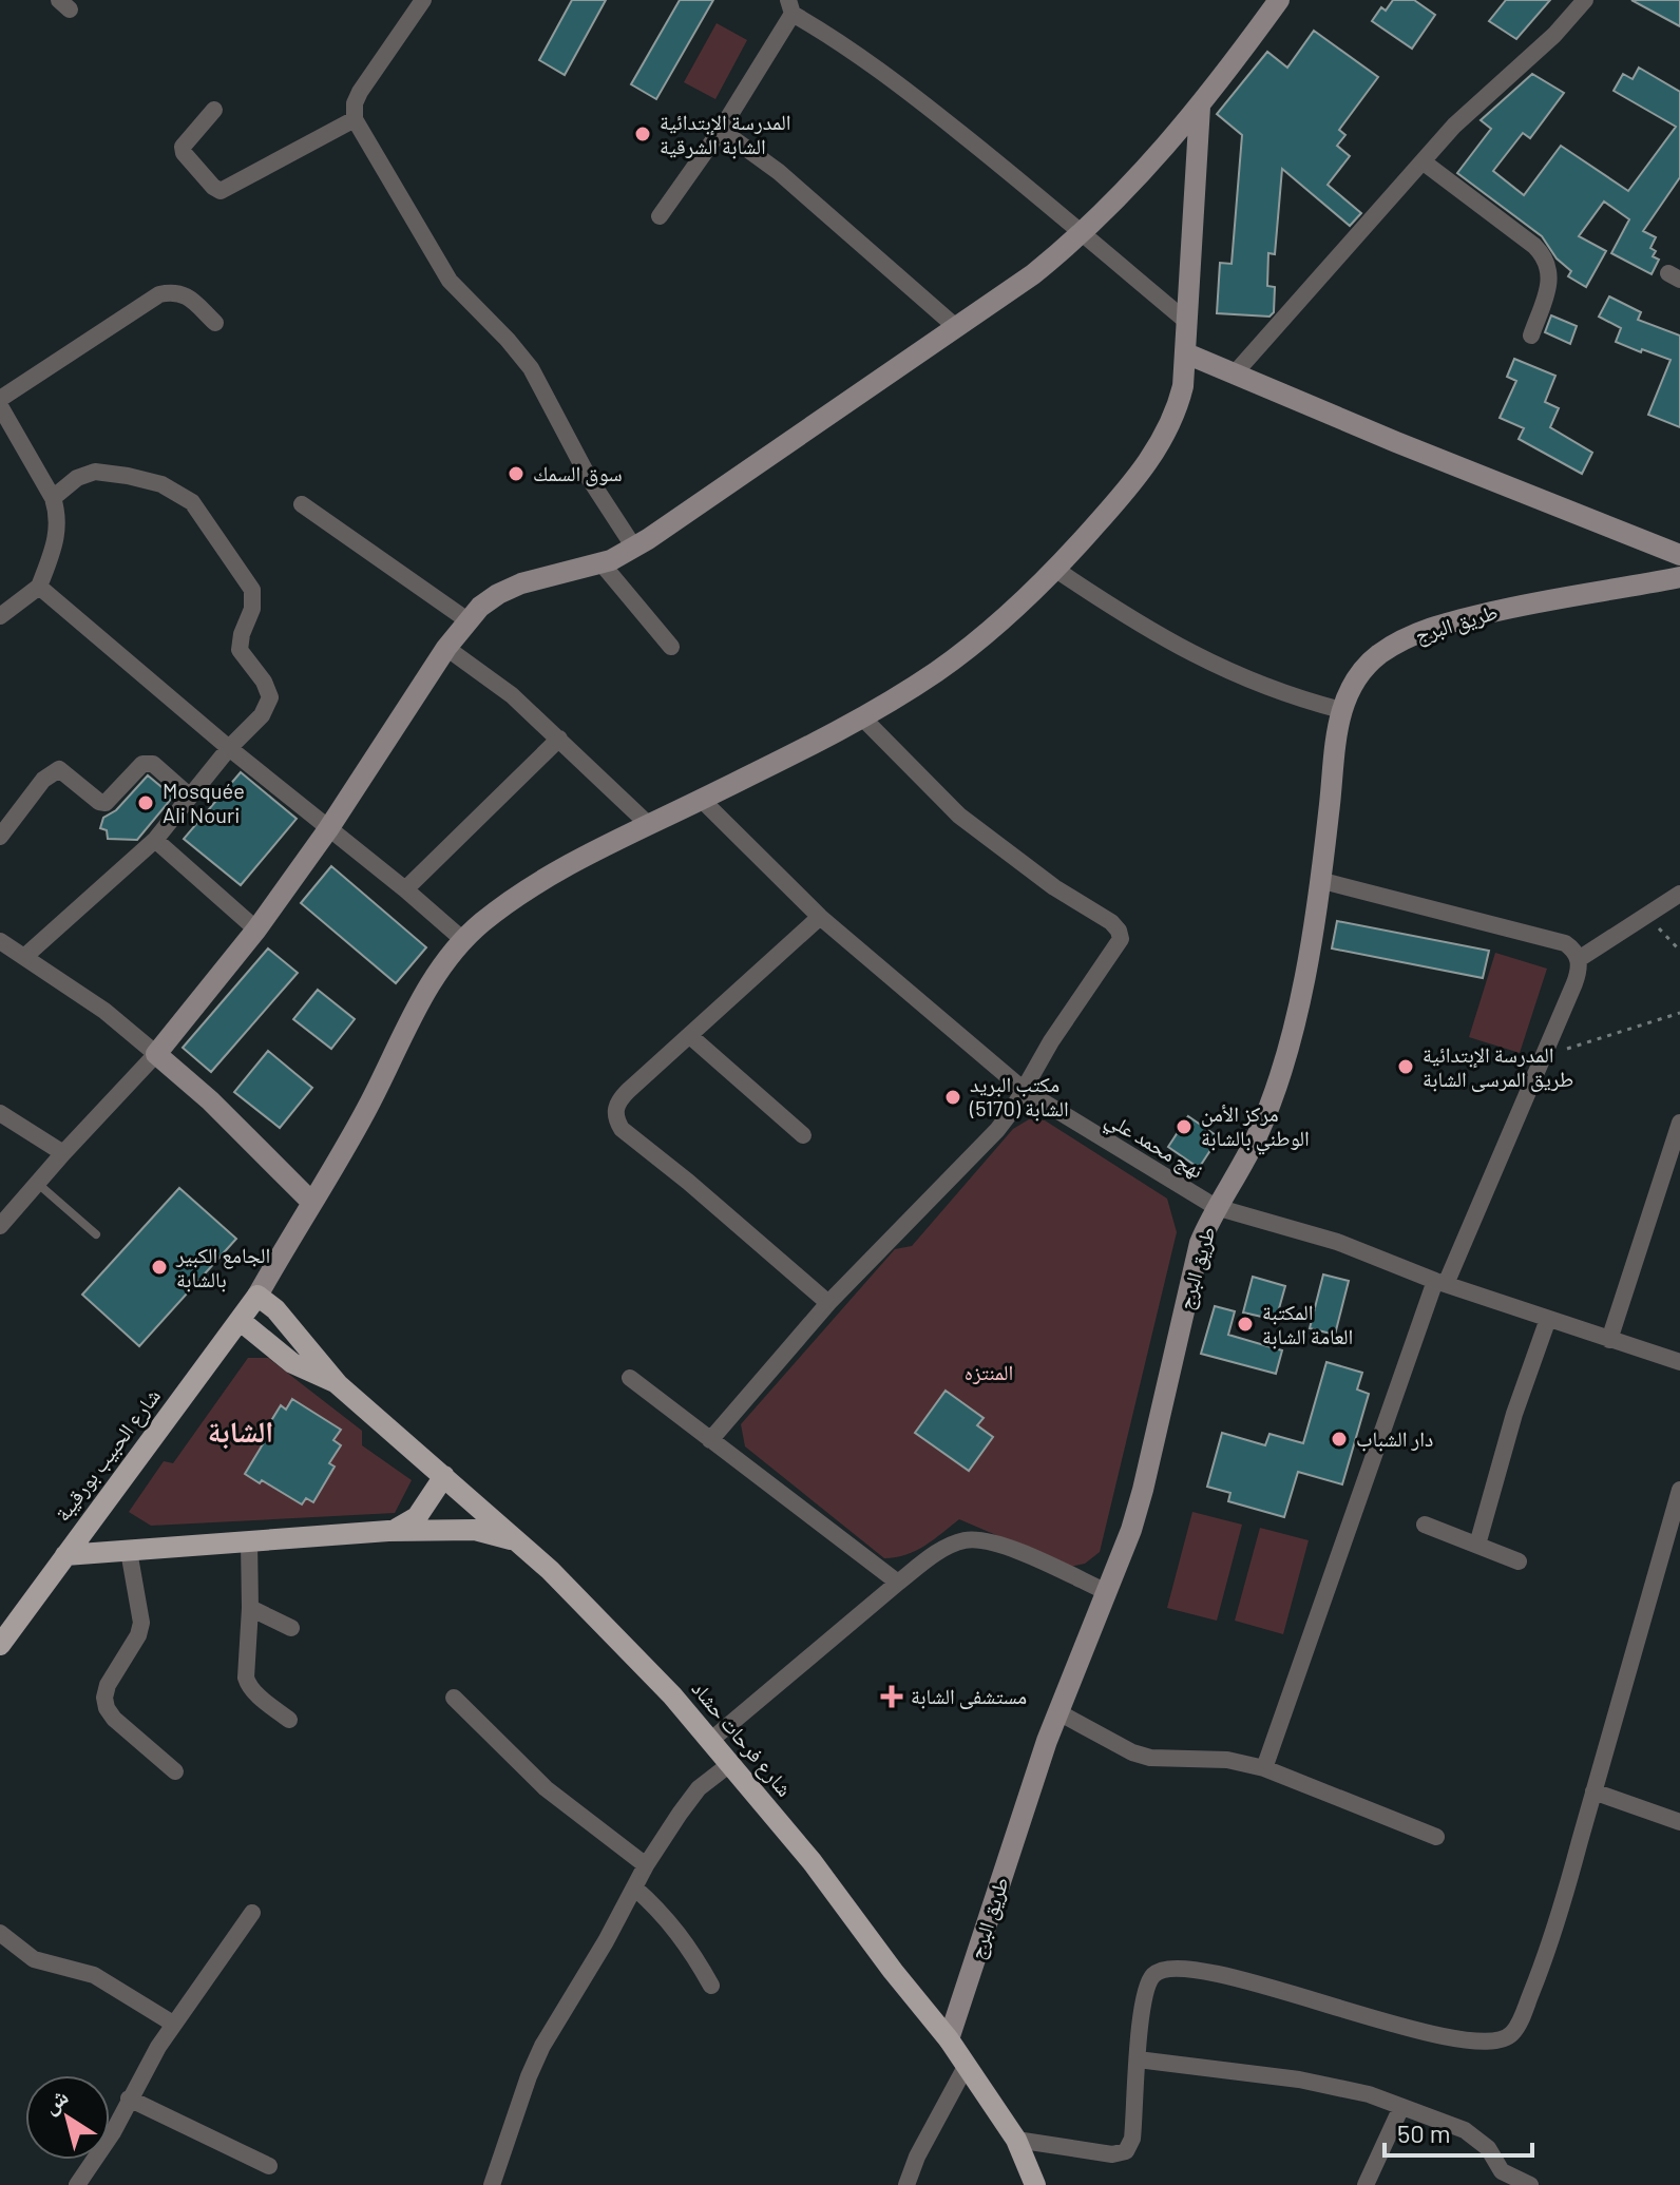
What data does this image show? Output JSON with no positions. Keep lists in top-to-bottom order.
{
  "streets": {
    "main road": ["شارع الحبيب بورقيبة", "شارع فرحات حشاد"],
    "street": ["طريق البرج", "نهج محمد علي"]
  },
  "crossings": [
    ["طريق البرج", "نهج محمد علي"],
    ["طريق البرج", "شارع فرحات حشاد"],
    ["شارع الحبيب بورقيبة", "شارع فرحات حشاد"]
  ],
  "districts": ["الشابة"],
  "parks": ["المنتزه"],
  "places": {
    "other": [
      "المدرسة الإبتدائية الشابة الشرقية",
      "سوق السمك",
      "Mosquée Ali Nouri",
      "المدرسة الإبتدائية طريق المرسى الشابة",
      "مكتب البريد الشابة (5170)",
      "مركز الأمن الوطني بالشابة",
      "الجامع الكبير بالشابة",
      "المكتبة العامة الشابة",
      "دار الشباب"
    ],
    "health": ["مستشفى الشابة"]
  },
  "scale_bar": "50 m",
  "north": "top left"
}
